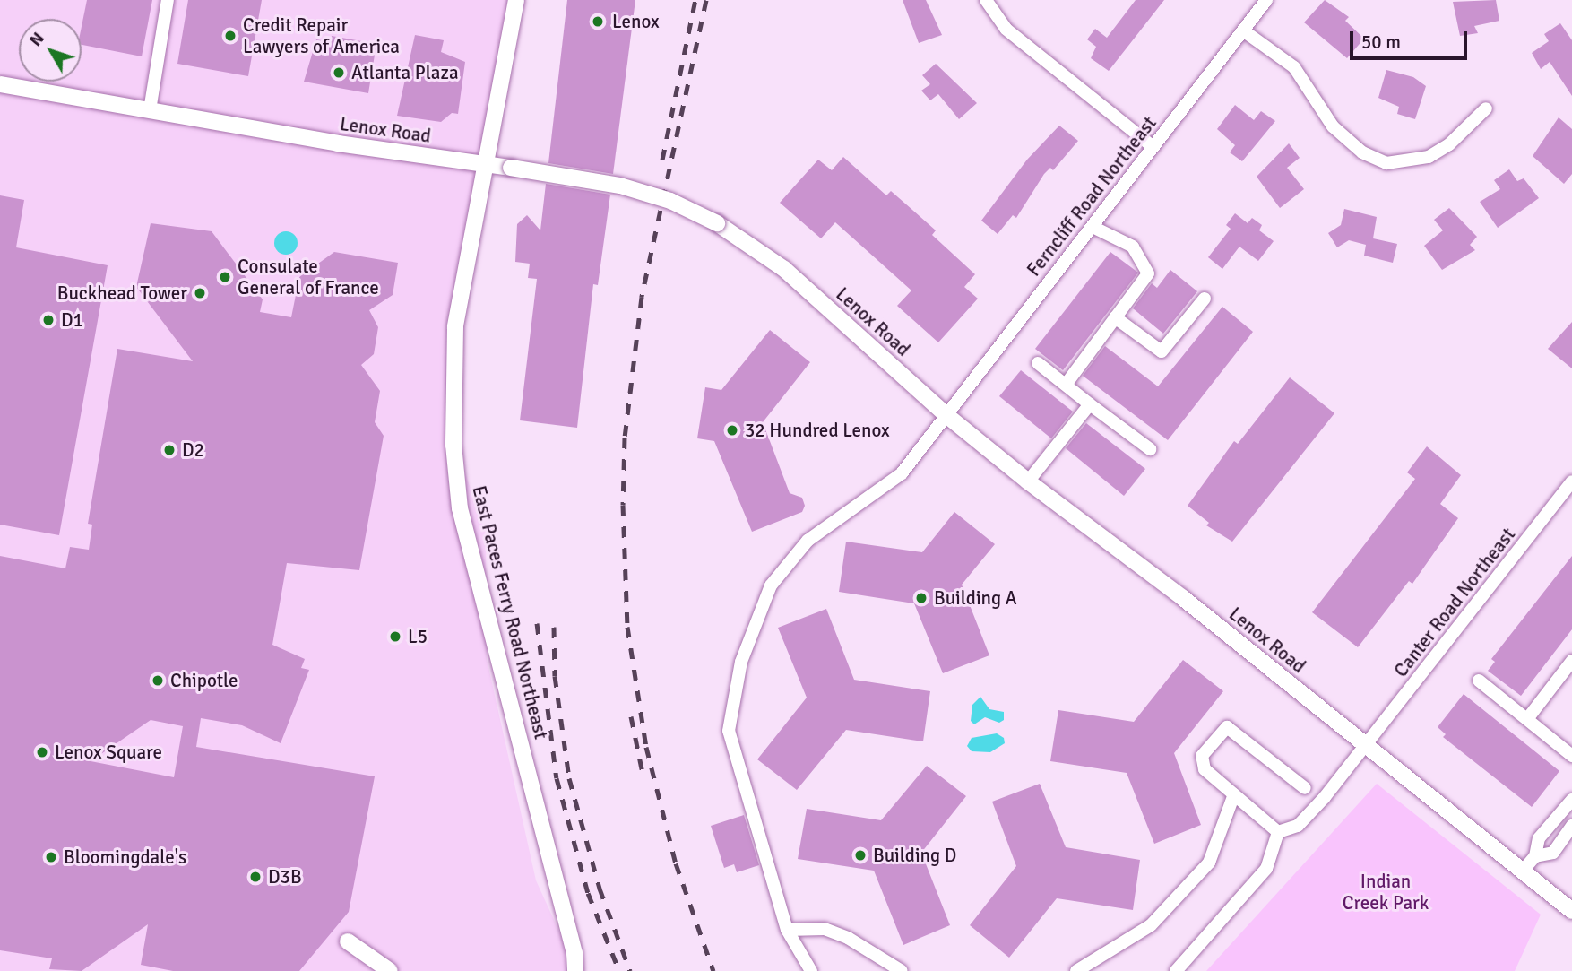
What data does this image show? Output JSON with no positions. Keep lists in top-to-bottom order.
{
  "streets": {
    "street": [
      "Lenox Road",
      "Ferncliff Road Northeast",
      "Canter Road Northeast",
      "East Paces Ferry Road Northeast"
    ]
  },
  "crossings": [
    ["Lenox Road", "Ferncliff Road Northeast"],
    ["Lenox Road", "Canter Road Northeast"],
    ["Lenox Road", "East Paces Ferry Road Northeast"]
  ],
  "parks": ["Indian Creek Park"],
  "places": [
    "Lenox",
    "Credit Repair Lawyers of America",
    "Atlanta Plaza",
    "Consulate General of France",
    "Buckhead Tower",
    "D1",
    "32 Hundred Lenox",
    "D2",
    "Building A",
    "L5",
    "Chipotle",
    "Lenox Square",
    "Building D",
    "Bloomingdale's",
    "D3B"
  ],
  "scale_bar": "50 m",
  "north": "top left"
}
